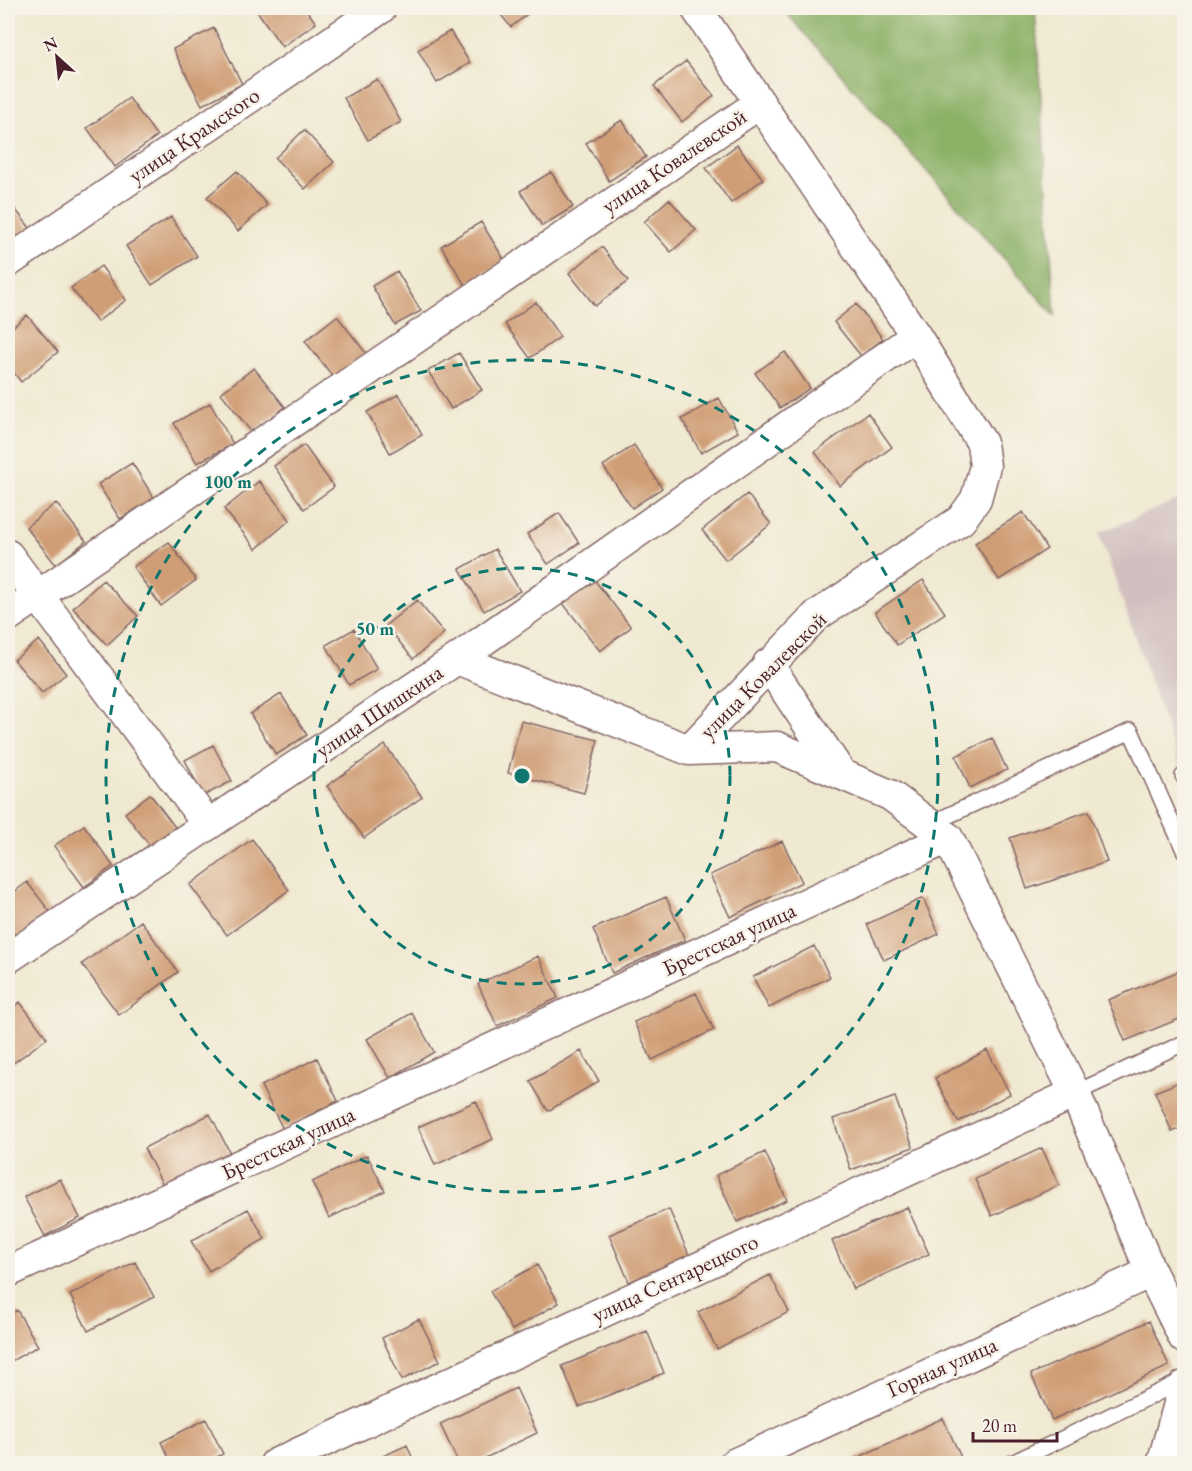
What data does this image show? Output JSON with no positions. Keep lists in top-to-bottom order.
{
  "streets": {
    "street": [
      "улица Крамского",
      "улица Ковалевской",
      "улица Шишкина",
      "Брестская улица",
      "улица Сентарецкого",
      "Горная улица"
    ]
  },
  "crossings": [
    ["улица Ковалевской", "улица Шишкина"],
    ["улица Шишкина", "Брестская улица"]
  ],
  "scale_bar": "20 m",
  "north": "top left",
  "rings": ["100 m", "50 m"]
}
